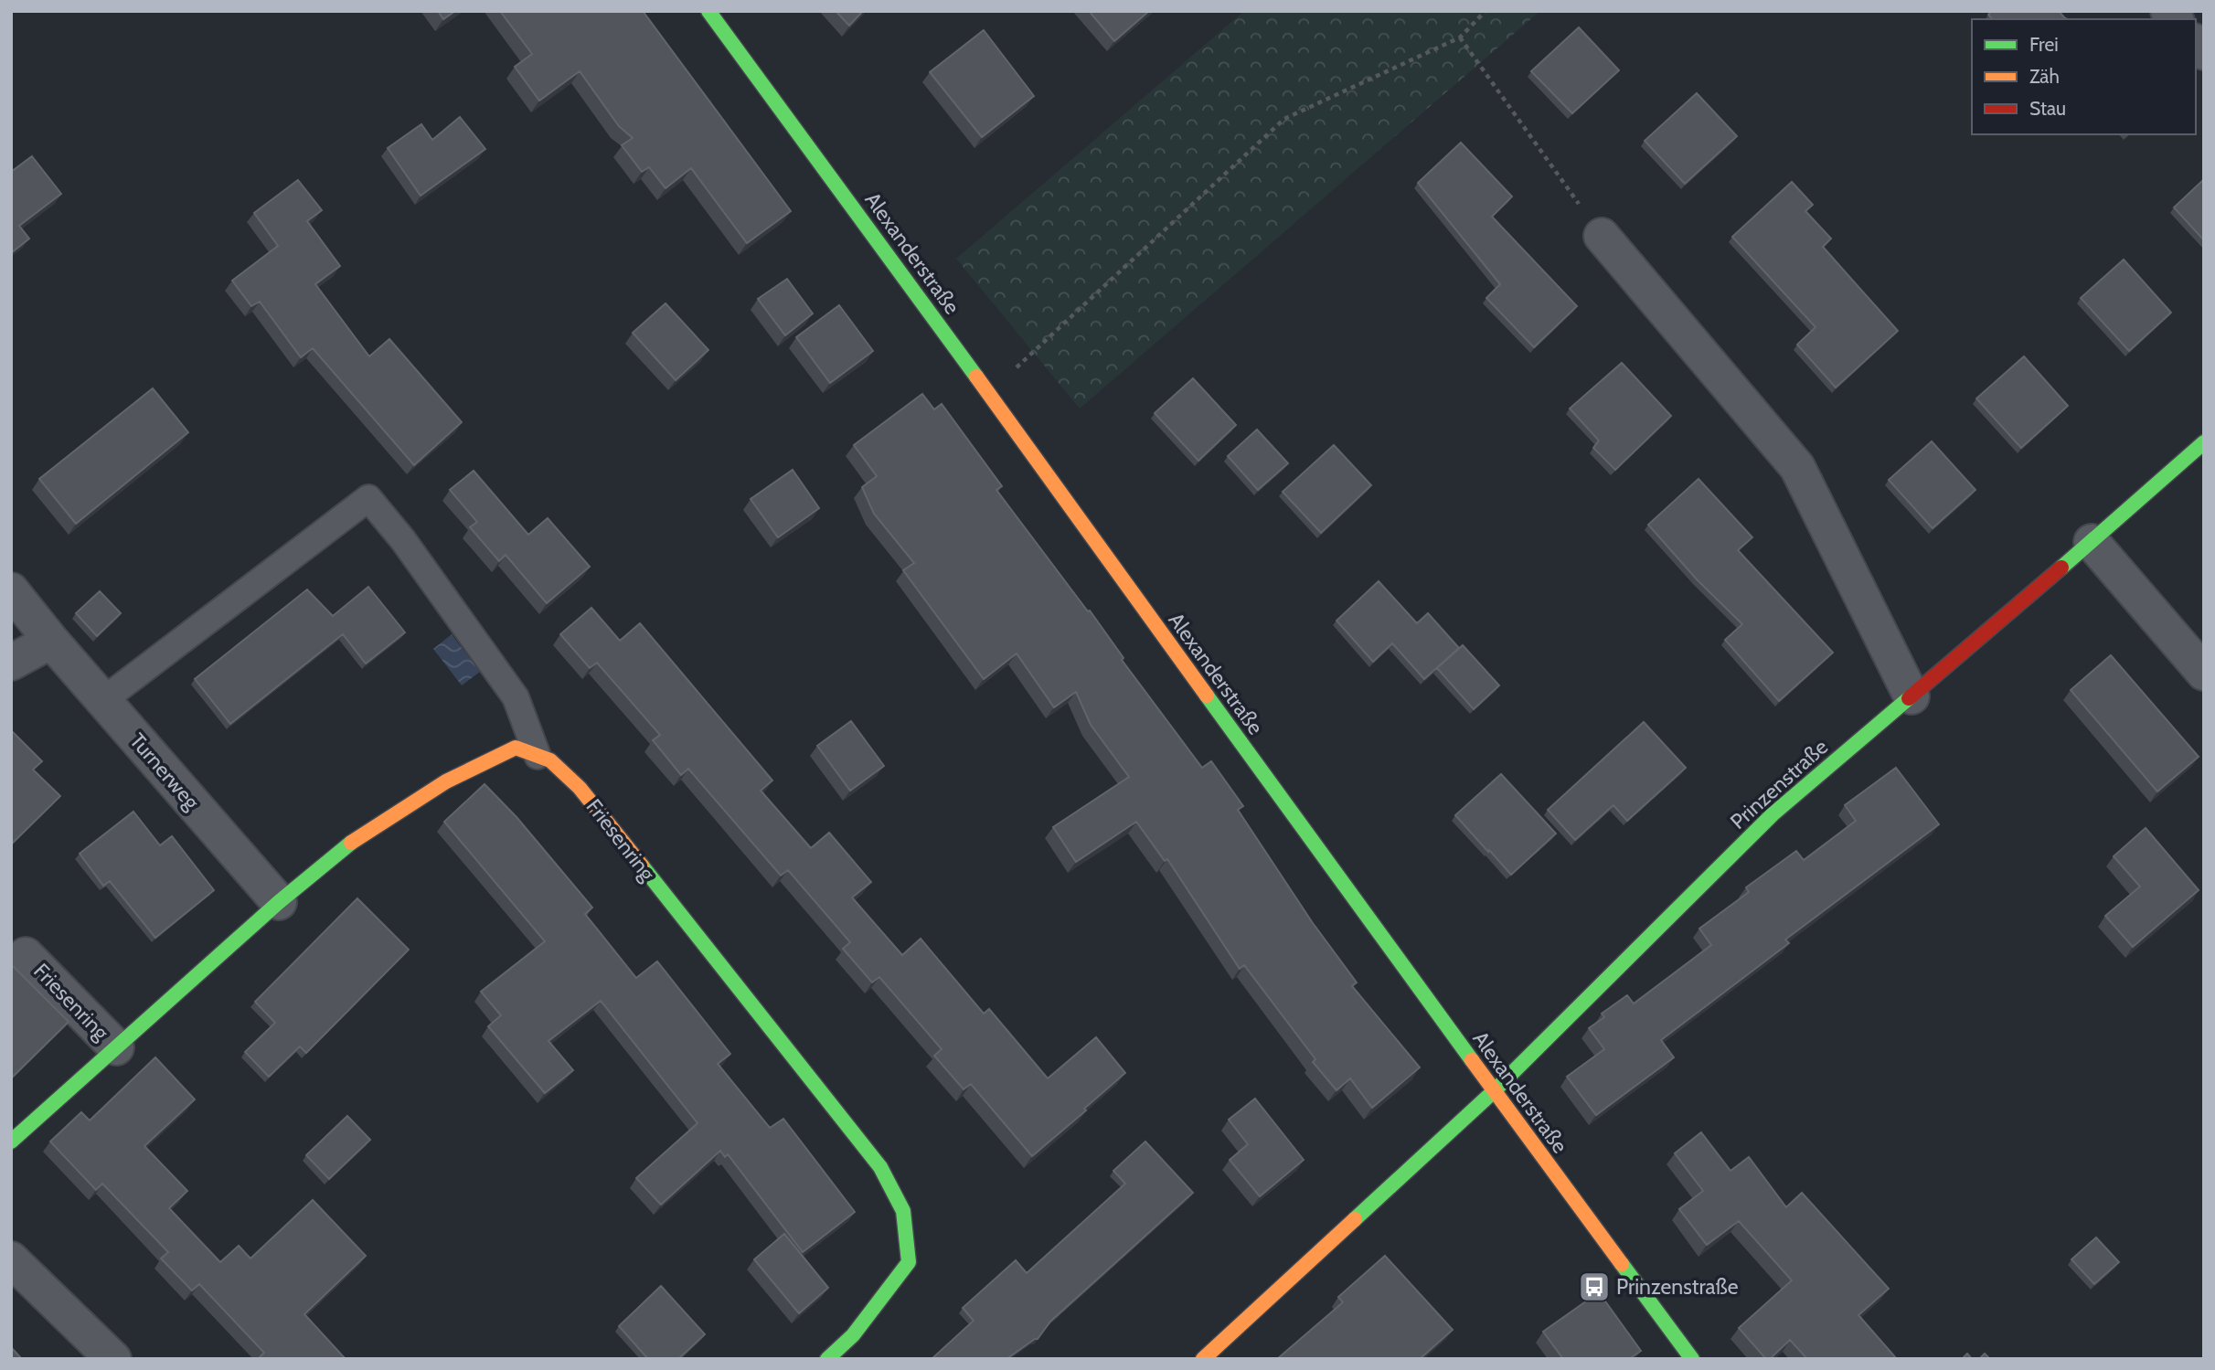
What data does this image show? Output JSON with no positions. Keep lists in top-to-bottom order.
{
  "streets": {
    "street": [
      "Alexanderstraße",
      "Turnerweg",
      "Prinzenstraße",
      "Friesenring"
    ]
  },
  "crossings": [
    ["Alexanderstraße", "Prinzenstraße"],
    ["Turnerweg", "Friesenring"]
  ],
  "places": {
    "bus stop": ["Prinzenstraße"]
  },
  "legend": ["Frei", "Zäh", "Stau"]
}
